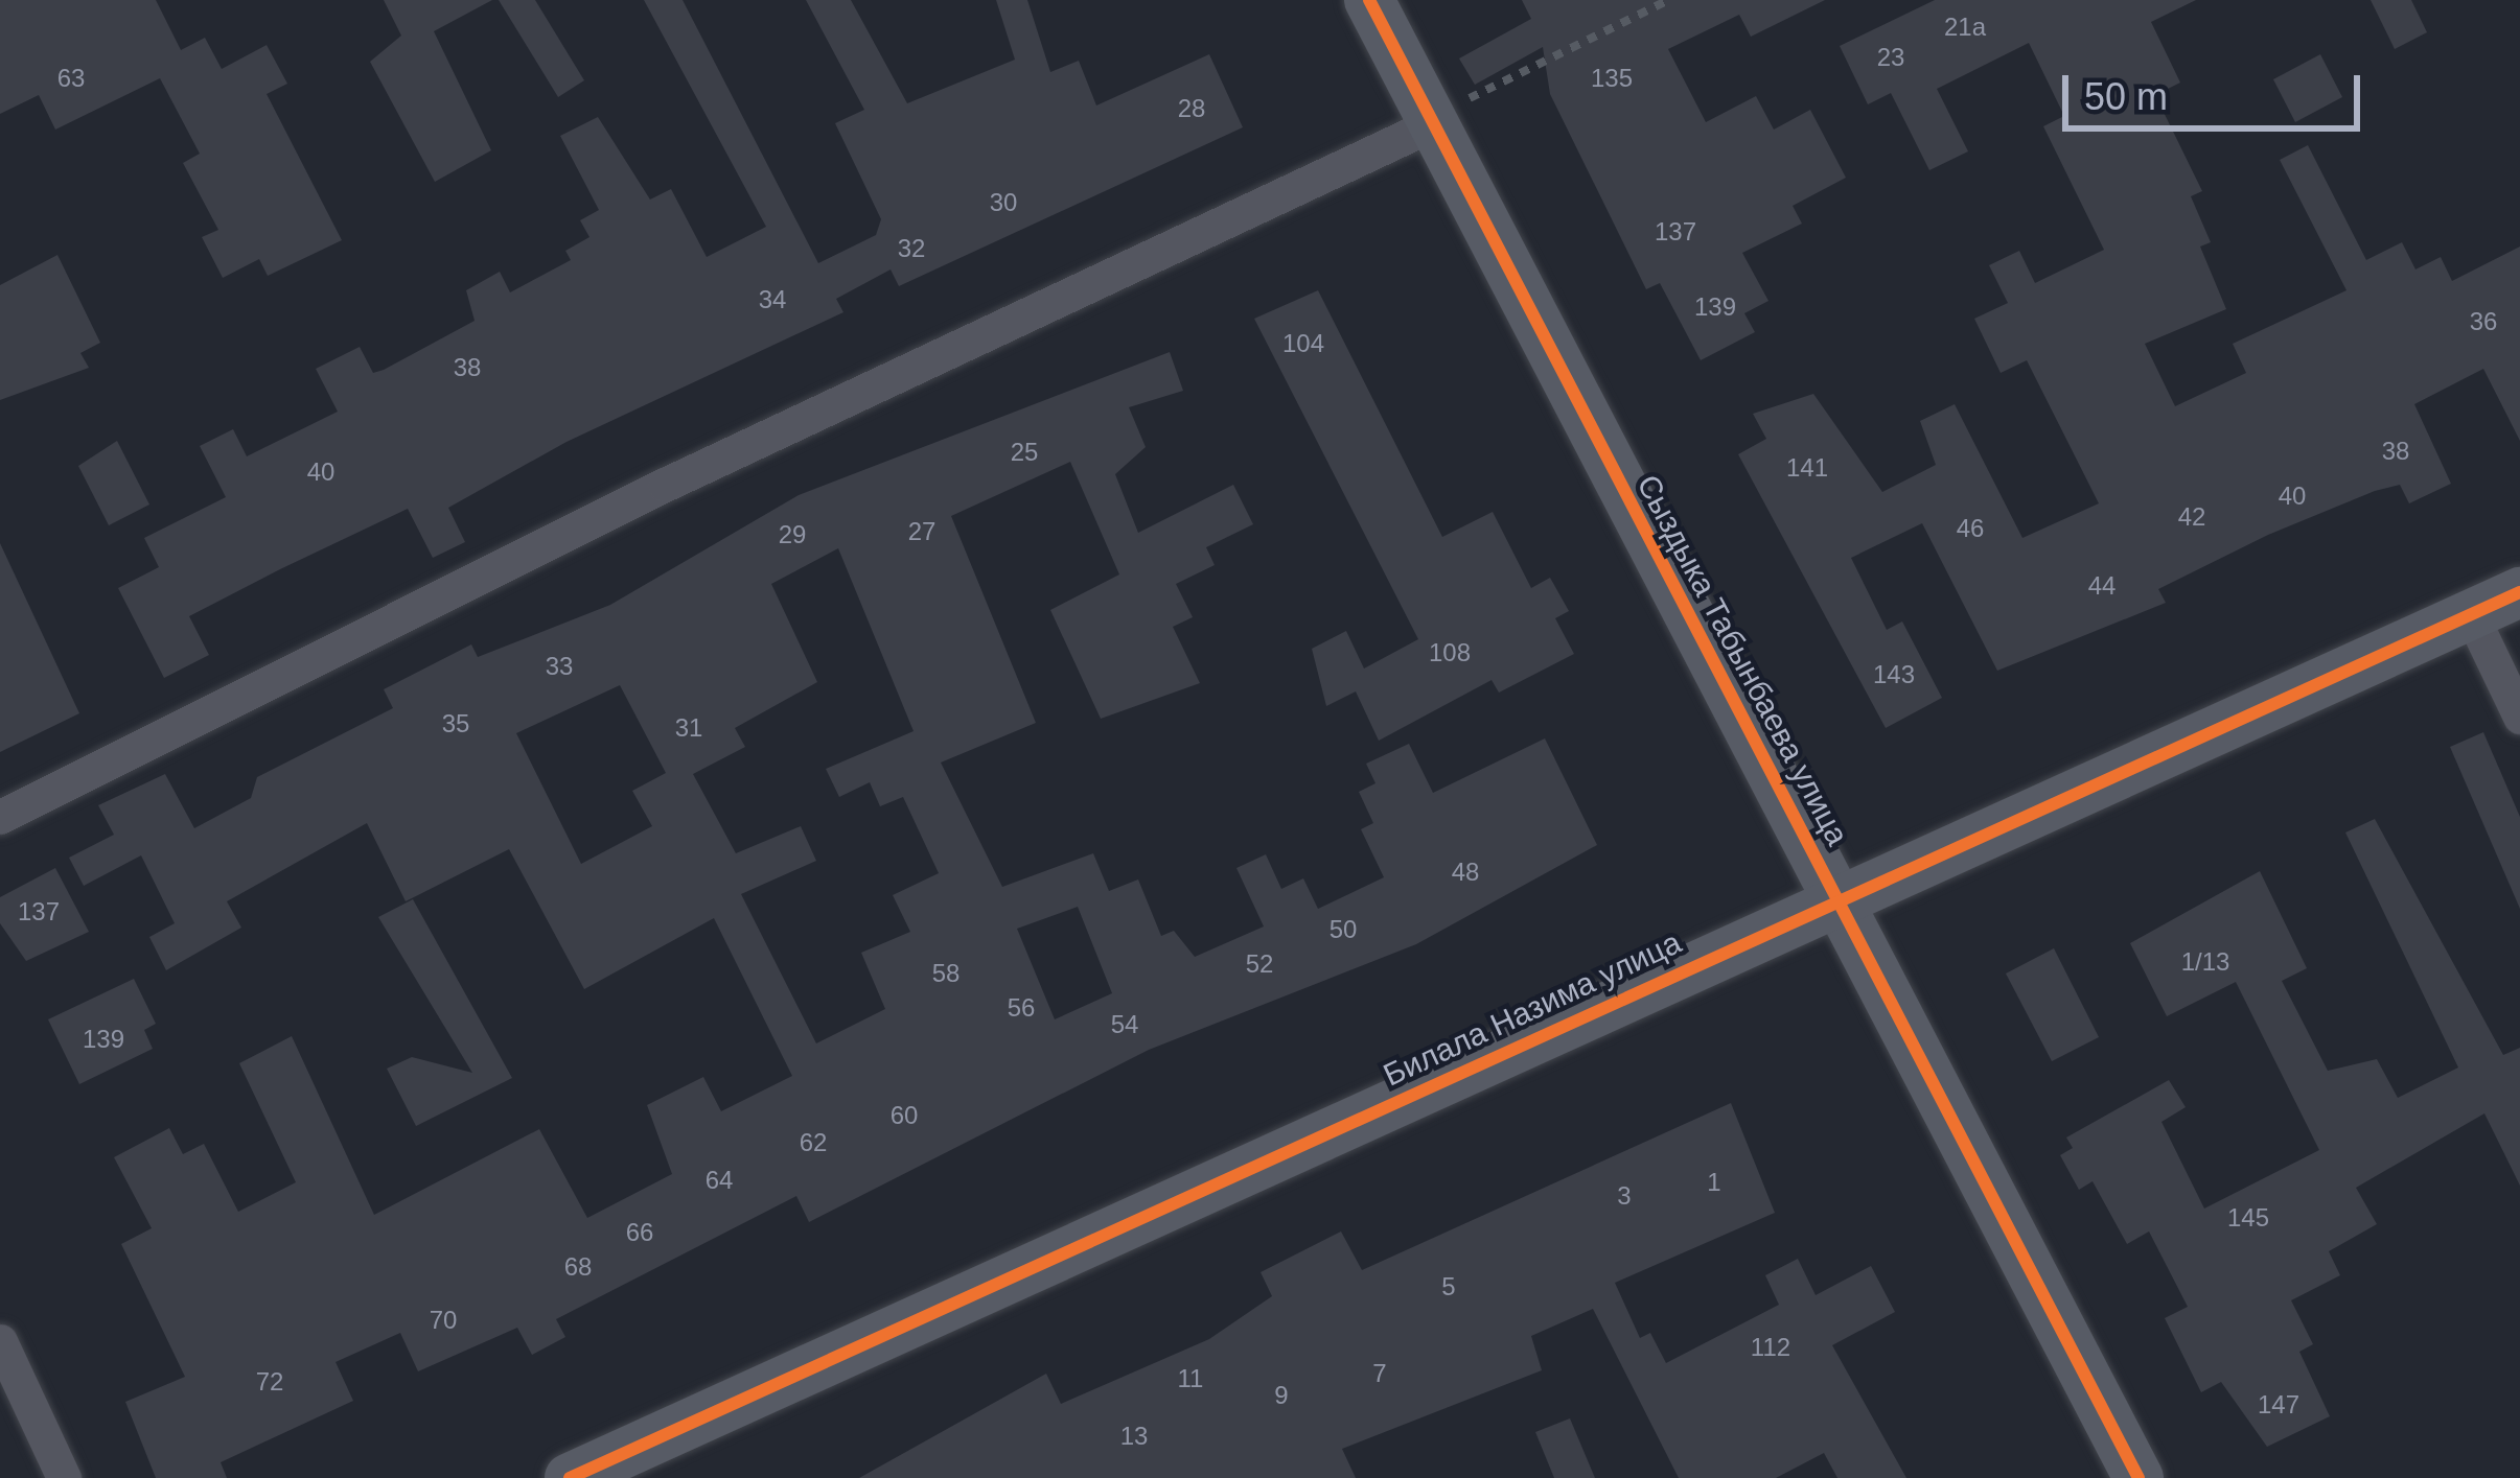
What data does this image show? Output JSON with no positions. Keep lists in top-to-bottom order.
{
  "streets": {
    "street": ["Сыздыка Табынбаева улица", "Билала Назима улица"]
  },
  "crossings": [
    ["Сыздыка Табынбаева улица", "Билала Назима улица"]
  ],
  "house_numbers": [
    "21а",
    "23",
    "63",
    "135",
    "28",
    "30",
    "137",
    "32",
    "34",
    "139",
    "36",
    "104",
    "38",
    "38",
    "25",
    "141",
    "40",
    "40",
    "42",
    "46",
    "27",
    "29",
    "44",
    "108",
    "33",
    "143",
    "35",
    "31",
    "48",
    "137",
    "50",
    "1/13",
    "52",
    "58",
    "56",
    "54",
    "139",
    "60",
    "62",
    "64",
    "1",
    "3",
    "145",
    "66",
    "68",
    "5",
    "70",
    "112",
    "7",
    "11",
    "72",
    "9",
    "147",
    "13"
  ],
  "scale_bar": "50 m"
}
